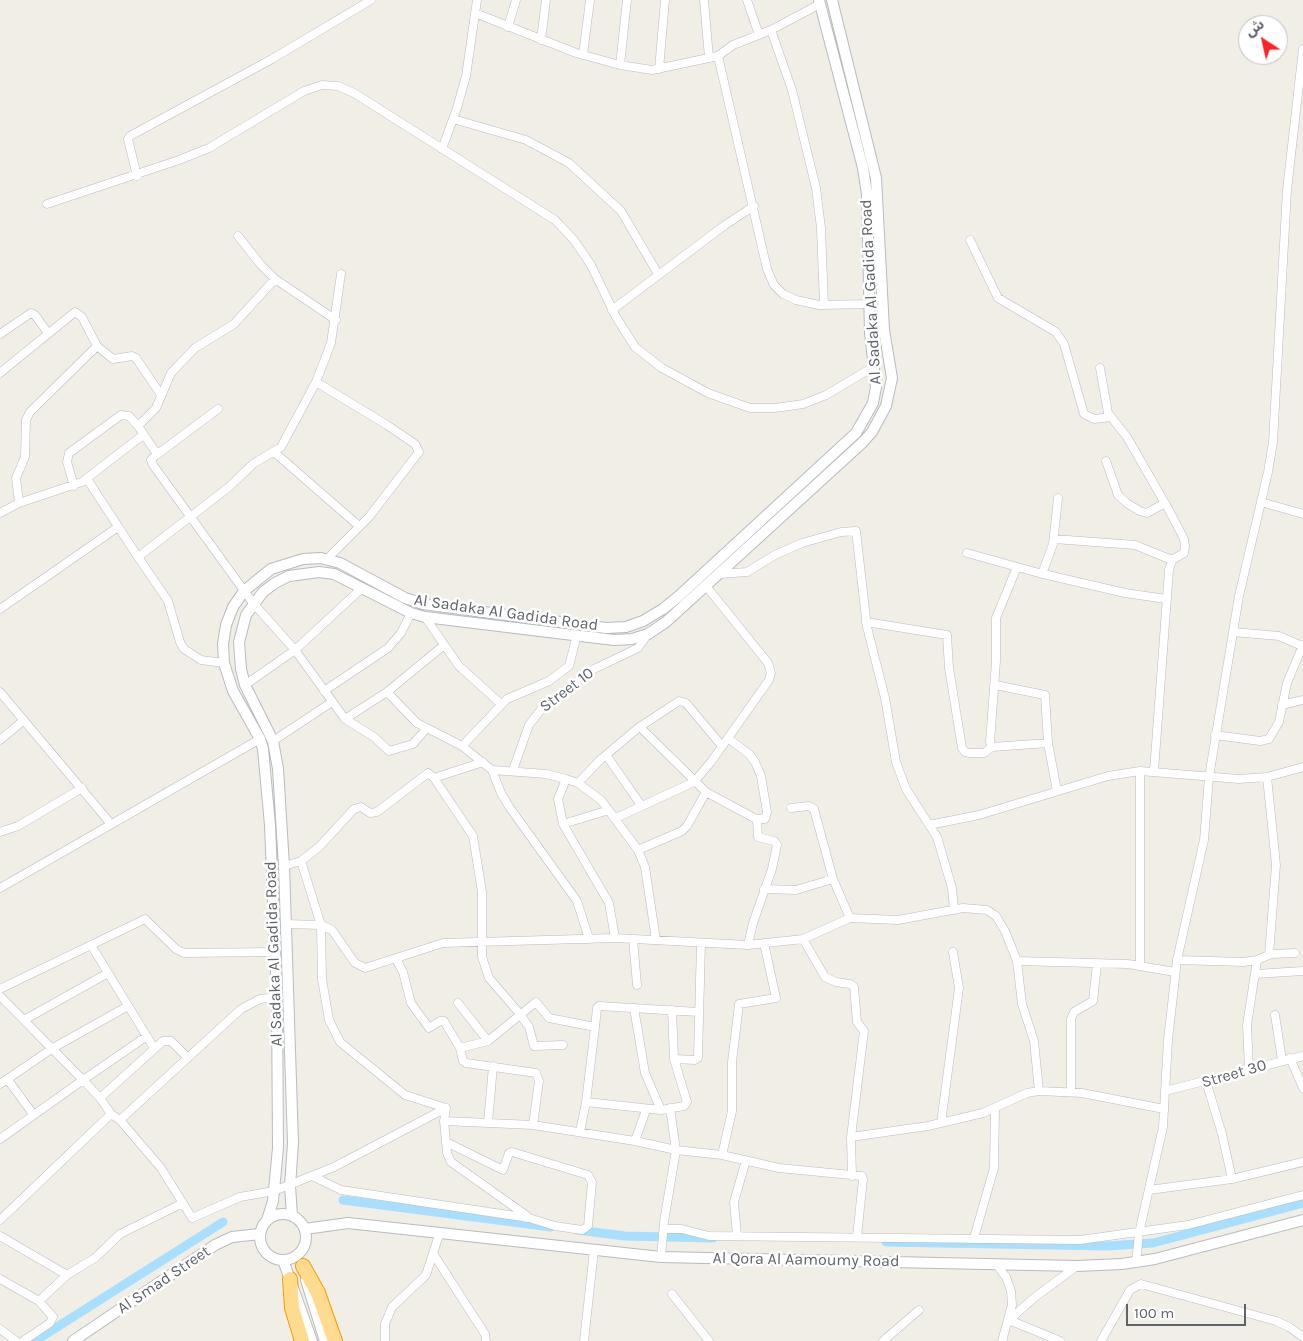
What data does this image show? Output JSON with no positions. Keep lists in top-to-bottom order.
{
  "streets": {
    "street": [
      "Al Sadaka Al Gadida Road",
      "Street 10",
      "Street 30",
      "Al Qora Al Aamoumy Road",
      "Al Smad Street"
    ]
  },
  "crossings": [
    ["Al Sadaka Al Gadida Road", "Street 10"],
    ["Al Sadaka Al Gadida Road", "Al Qora Al Aamoumy Road"],
    ["Al Sadaka Al Gadida Road", "Al Smad Street"],
    ["Al Qora Al Aamoumy Road", "Al Smad Street"]
  ],
  "scale_bar": "100 m",
  "north": "top left"
}
